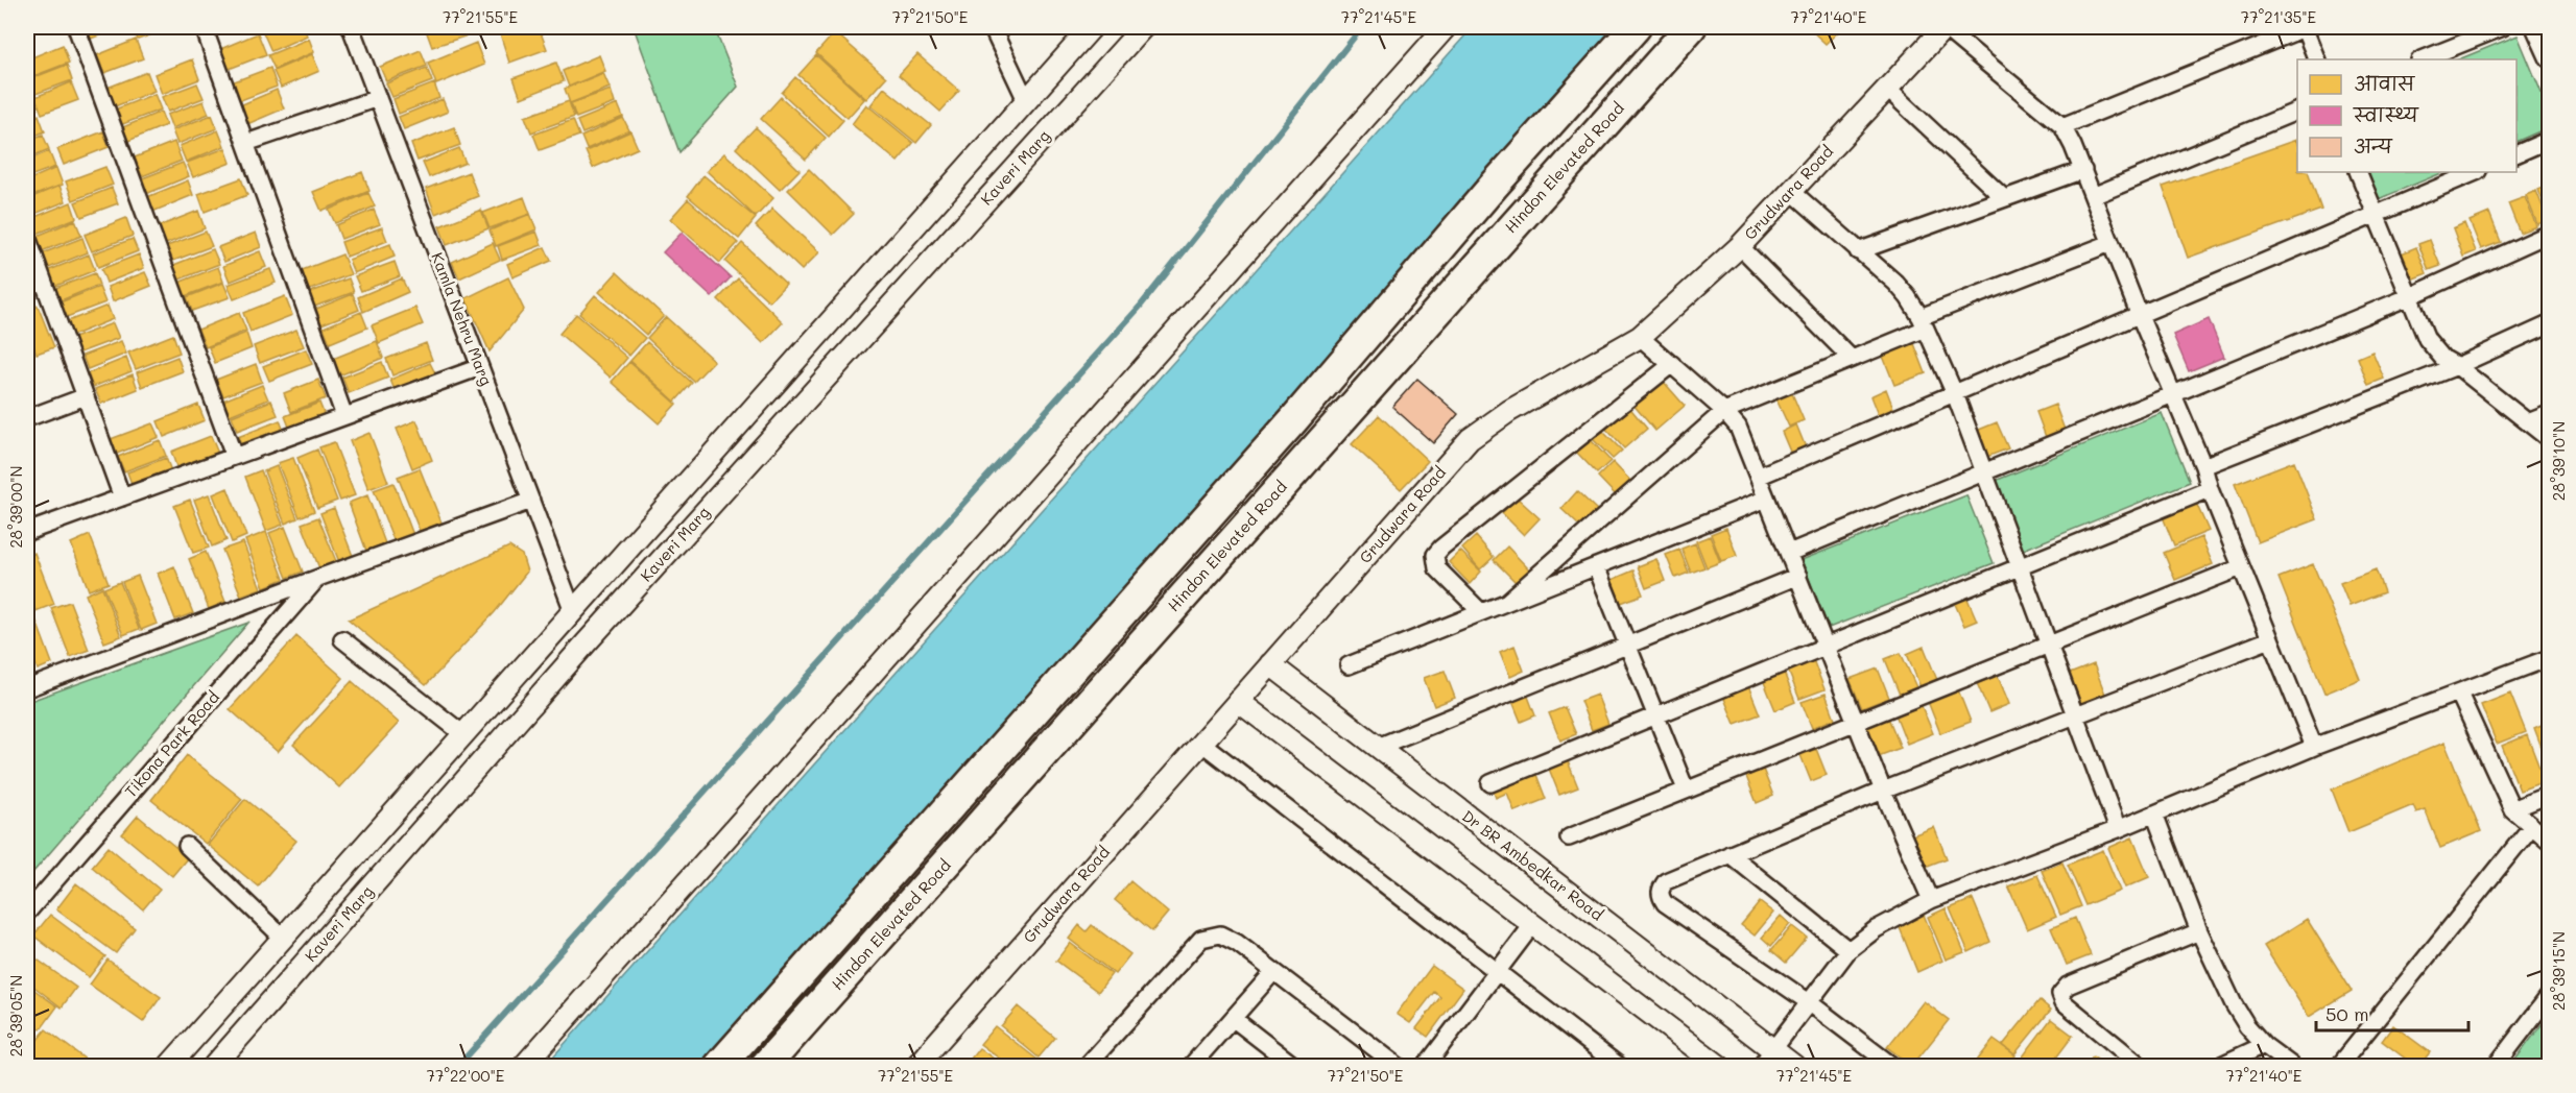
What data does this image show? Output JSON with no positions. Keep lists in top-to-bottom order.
{
  "streets": {
    "highway": ["Hindon Elevated Road"],
    "street": [
      "Kaveri Marg",
      "Grudwara Road",
      "Kamla Nehru Marg",
      "Tikona Park Road",
      "Dr BR Ambedkar Road"
    ]
  },
  "crossings": [
    ["Kaveri Marg", "Kamla Nehru Marg"],
    ["Grudwara Road", "Dr BR Ambedkar Road"],
    ["Kamla Nehru Marg", "Tikona Park Road"]
  ],
  "legend": ["आवास", "स्वास्थ्य", "अन्य"],
  "scale_bar": "50 m",
  "coordinates": [
    "77°21'55\"E",
    "77°21'50\"E",
    "77°21'45\"E",
    "77°21'40\"E",
    "77°21'35\"E",
    "28°39'10\"N",
    "28°39'00\"N",
    "28°39'15\"N",
    "28°39'05\"N",
    "77°22'00\"E"
  ]
}
